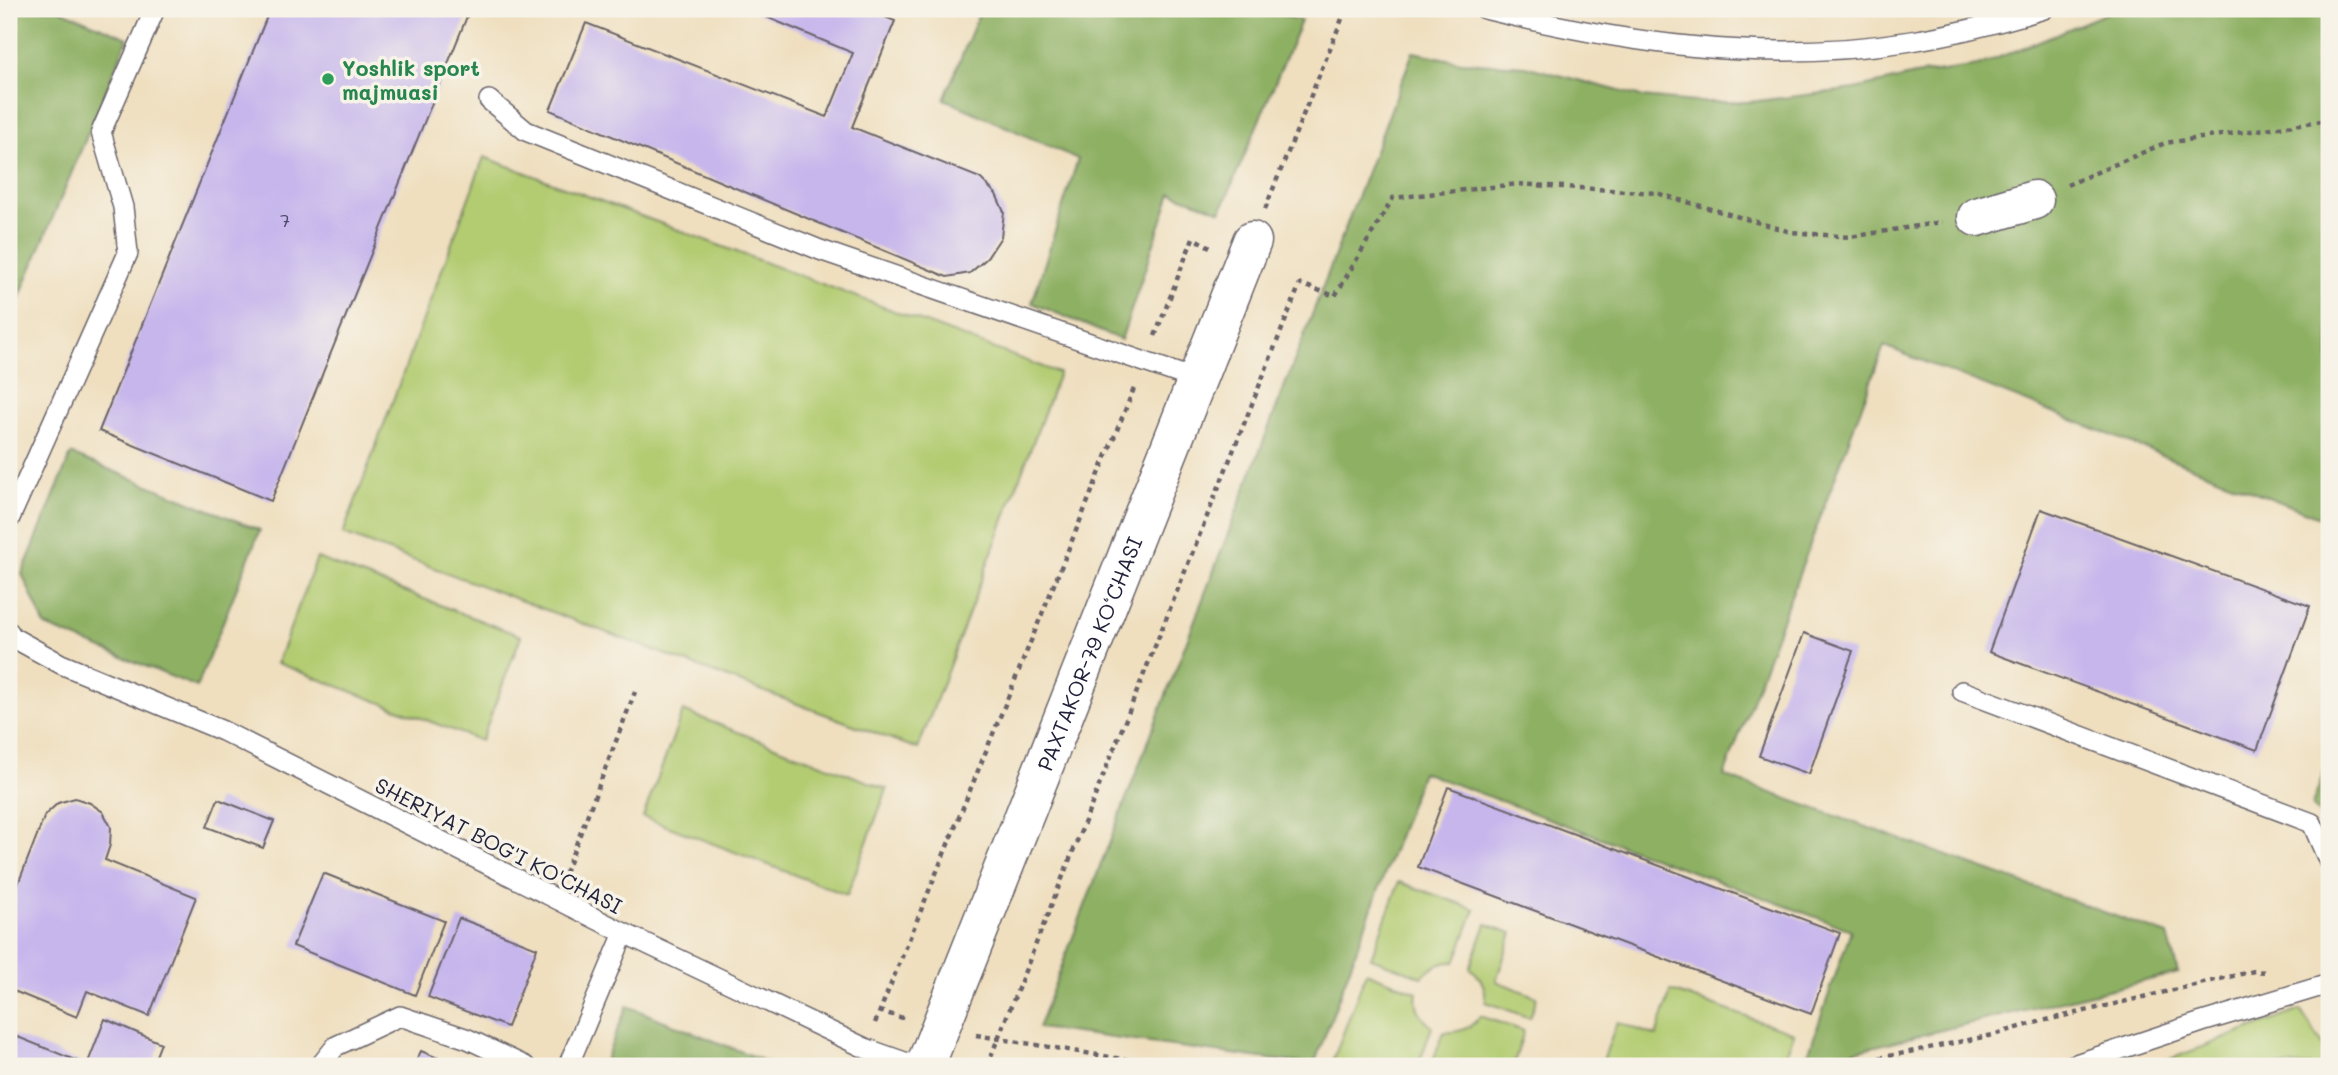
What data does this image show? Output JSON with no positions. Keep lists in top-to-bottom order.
{
  "streets": {
    "street": ["PAXTAKOR-79 KO‘CHASI"],
    "lane": ["SHERIYAT BOG'I KO'CHASI"]
  },
  "places": ["Yoshlik sport majmuasi"],
  "house_numbers": ["7"]
}
